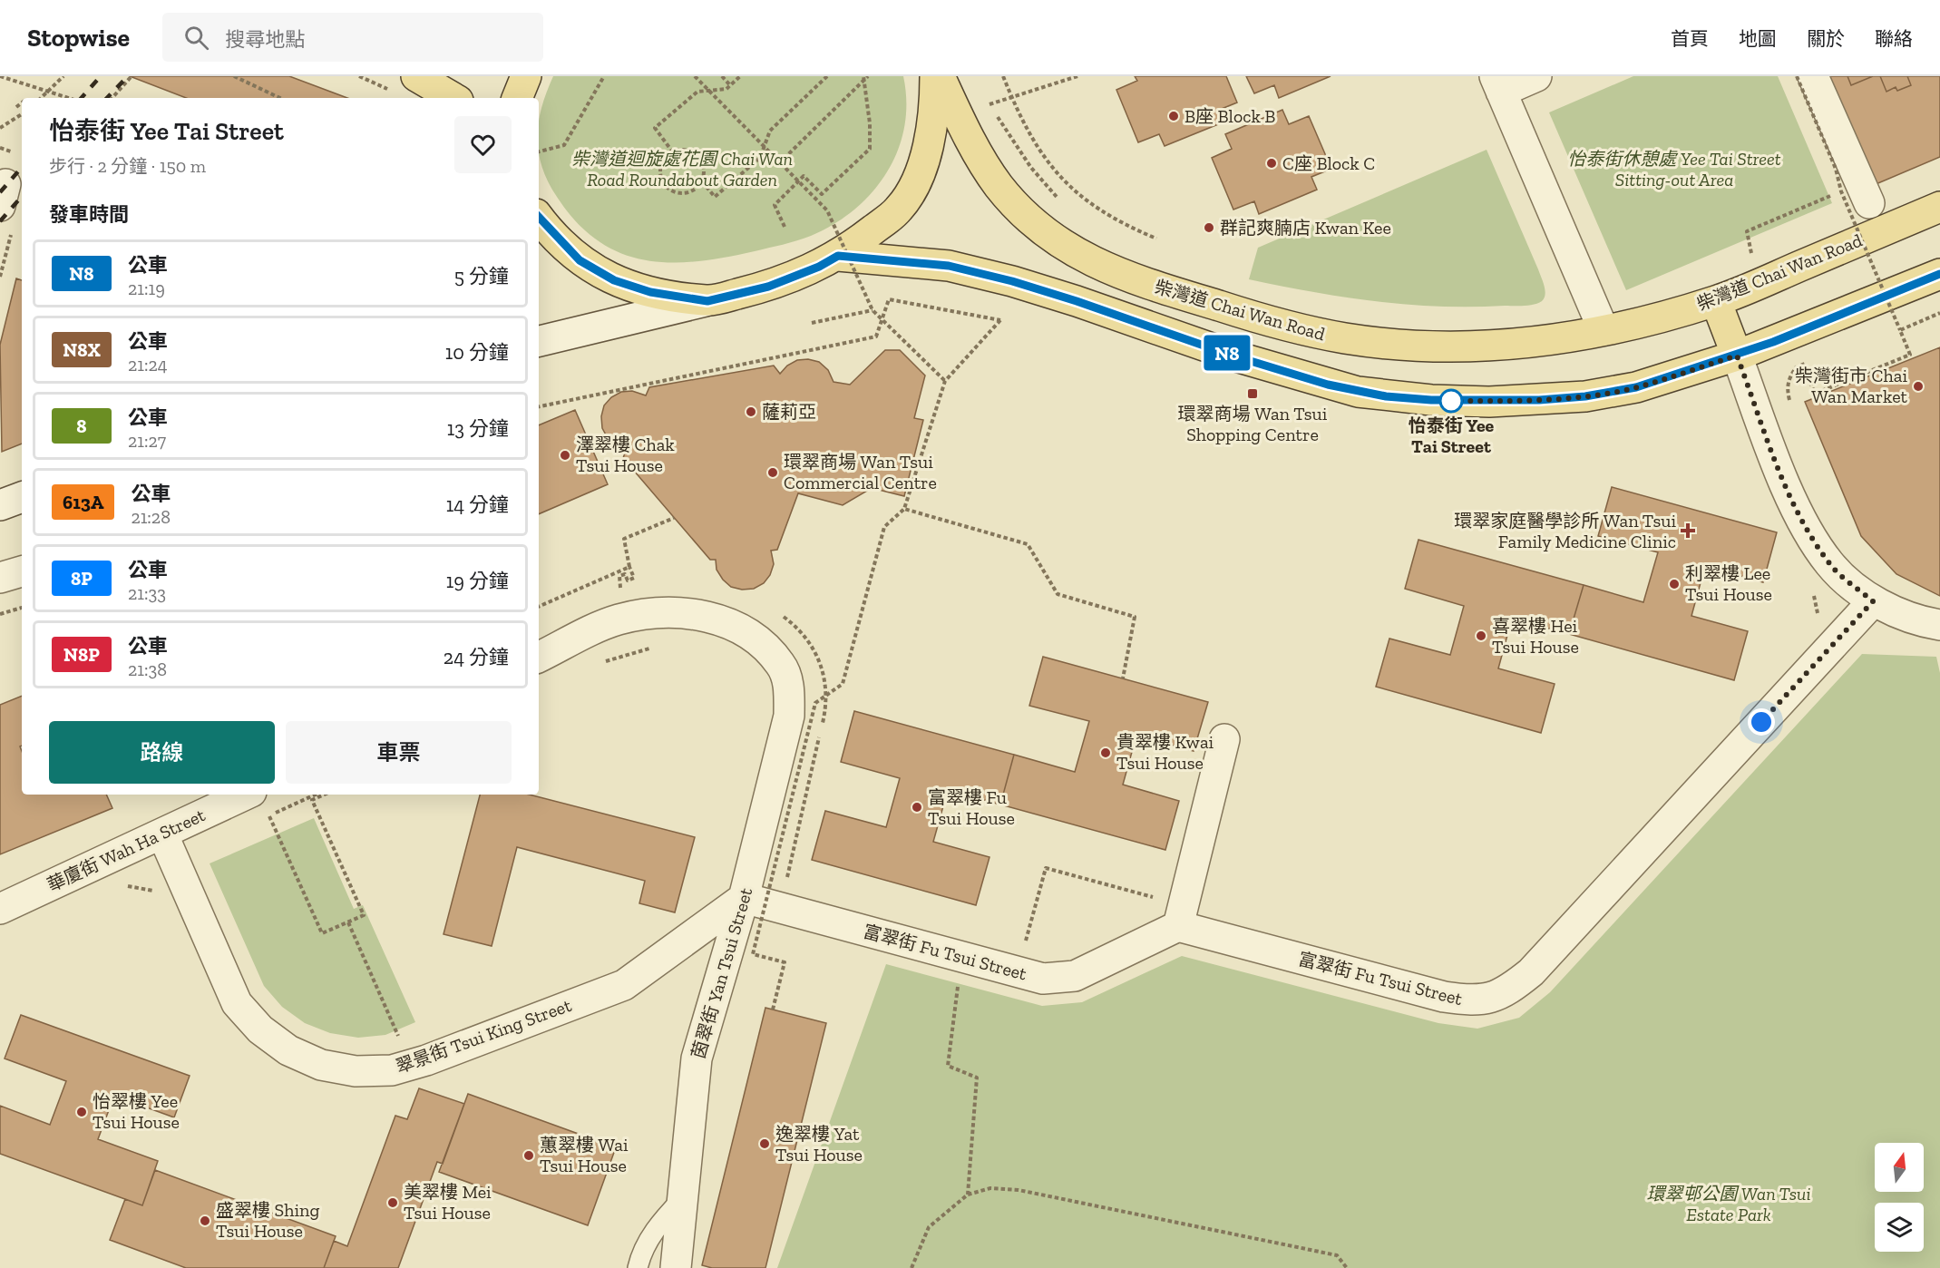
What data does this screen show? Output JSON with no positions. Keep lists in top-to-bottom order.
{
  "streets": {
    "main road": ["柴灣道 Chai Wan Road"],
    "street": [
      "華廈街 Wah Ha Street",
      "富翠街 Fu Tsui Street",
      "茵翠街 Yan Tsui Street",
      "翠景街 Tsui King Street"
    ]
  },
  "crossings": [
    ["華廈街 Wah Ha Street", "翠景街 Tsui King Street"],
    ["富翠街 Fu Tsui Street", "茵翠街 Yan Tsui Street"],
    ["富翠街 Fu Tsui Street", "翠景街 Tsui King Street"],
    ["茵翠街 Yan Tsui Street", "翠景街 Tsui King Street"]
  ],
  "parks": ["柴灣道迴旋處花園 Chai Wan Road Roundabout Garden", "怡泰街休憩處 Yee Tai Street Sitting-out Area", "環翠邨公園 Wan Tsui Estate Park"],
  "places": {
    "other": [
      "B座 Block B",
      "C座 Block C",
      "群記爽腩店 Kwan Kee",
      "柴灣街市 Chai Wan Market",
      "怡泰街 Yee Tai Street",
      "薩莉亞",
      "澤翠樓 Chak Tsui House",
      "環翠商場 Wan Tsui Commercial Centre",
      "利翠樓 Lee Tsui House",
      "喜翠樓 Hei Tsui House",
      "貴翠樓 Kwai Tsui House",
      "富翠樓 Fu Tsui House",
      "怡翠樓 Yee Tsui House",
      "逸翠樓 Yat Tsui House",
      "蕙翠樓 Wai Tsui House",
      "美翠樓 Mei Tsui House",
      "盛翠樓 Shing Tsui House"
    ],
    "transit": ["環翠商場 Wan Tsui Shopping Centre"],
    "health": ["環翠家庭醫學診所 Wan Tsui Family Medicine Clinic"]
  },
  "lines": ["bus line N8"],
  "north": "top",
  "page": {
    "header": "Stopwise",
    "search": "搜尋地點",
    "nav": [
      "首頁",
      "地圖",
      "關於",
      "聯絡"
    ],
    "on_map": "N8",
    "heading": [
      ["怡泰街 Yee Tai Street", "步行 · 2 分鐘 · 150 m"],
      "發車時間"
    ],
    "list": [
      {
        "mark": "N8",
        "name": "公車",
        "note": "21:19",
        "value": "5 分鐘"
      },
      {
        "mark": "N8X",
        "name": "公車",
        "note": "21:24",
        "value": "10 分鐘"
      },
      {
        "mark": "8",
        "name": "公車",
        "note": "21:27",
        "value": "13 分鐘"
      },
      {
        "mark": "613A",
        "name": "公車",
        "note": "21:28",
        "value": "14 分鐘"
      },
      {
        "mark": "8P",
        "name": "公車",
        "note": "21:33",
        "value": "19 分鐘"
      },
      {
        "mark": "N8P",
        "name": "公車",
        "note": "21:38",
        "value": "24 分鐘"
      }
    ],
    "buttons": ["路線", "車票"]
  }
}
